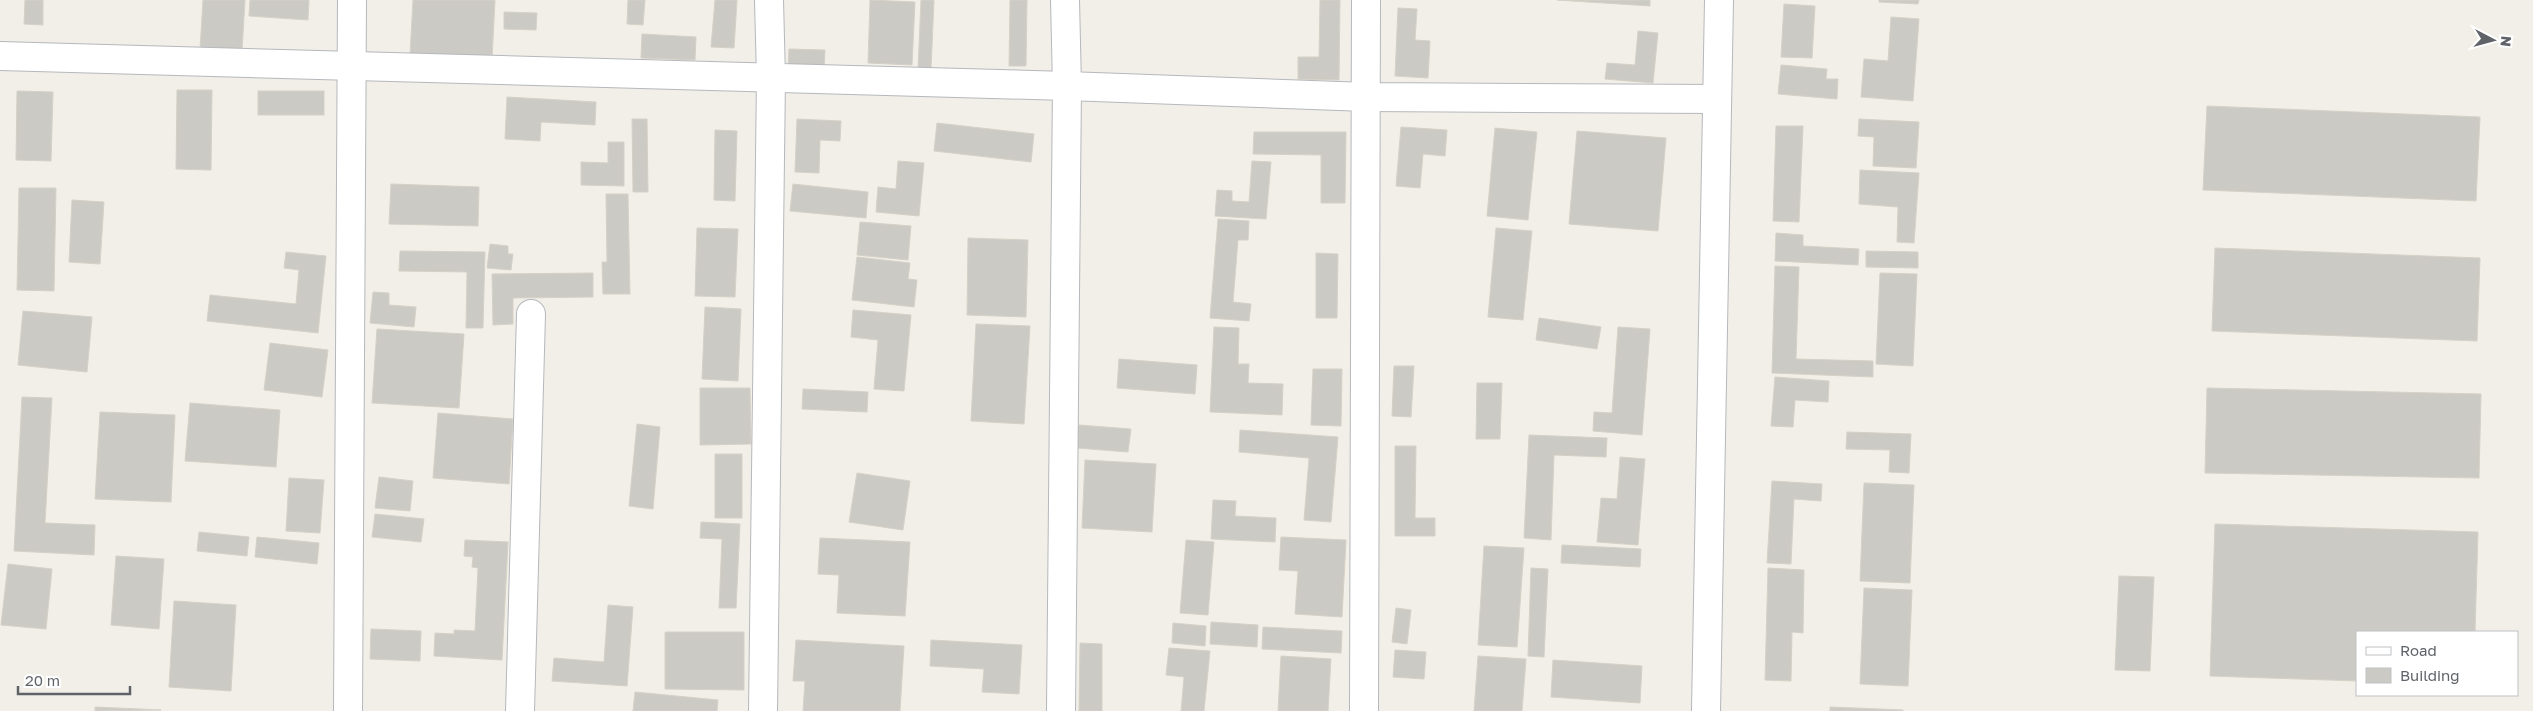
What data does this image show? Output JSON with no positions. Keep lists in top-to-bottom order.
{
  "legend": ["Road", "Building"],
  "scale_bar": "20 m",
  "north": "right"
}
